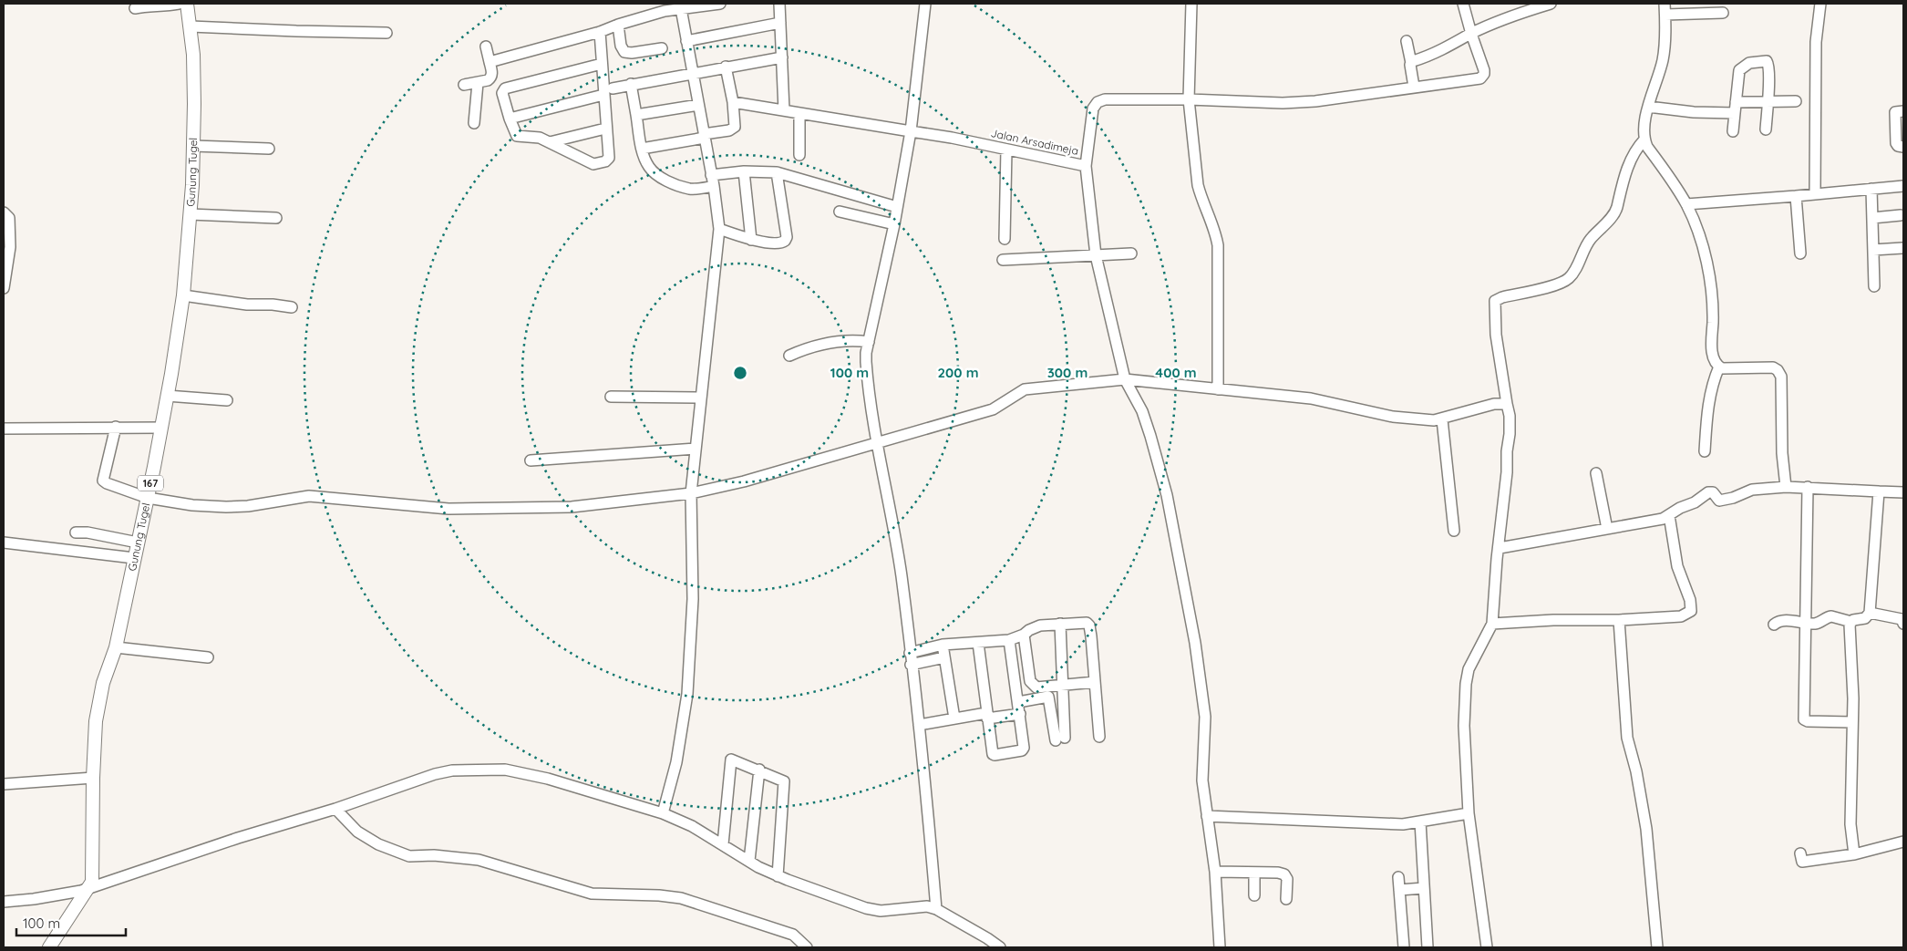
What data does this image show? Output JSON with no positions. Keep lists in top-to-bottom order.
{
  "streets": {
    "main road": ["Gunung Tugel", "167"],
    "street": ["Jalan Arsadimeja"]
  },
  "scale_bar": "100 m",
  "rings": [
    "100 m",
    "200 m",
    "300 m",
    "400 m"
  ]
}
